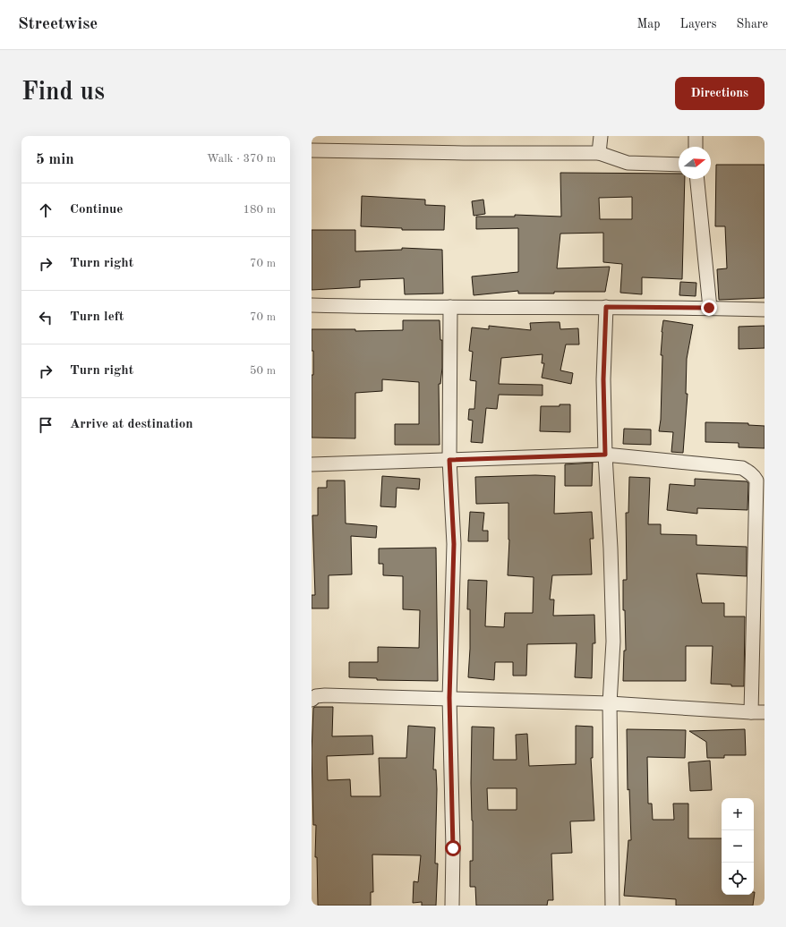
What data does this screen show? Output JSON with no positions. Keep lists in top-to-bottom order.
{
  "north": "right",
  "page": {
    "header": "Streetwise",
    "nav": ["Map", "Layers", "Share"],
    "buttons": "Directions",
    "title": "Find us",
    "heading": ["5 min", "Walk · 370 m"],
    "list": [
      ["Continue", "180 m"],
      ["Turn right", "70 m"],
      ["Turn left", "70 m"],
      ["Turn right", "50 m"],
      "Arrive at destination"
    ],
    "map_buttons": ["+", "−"]
  }
}
